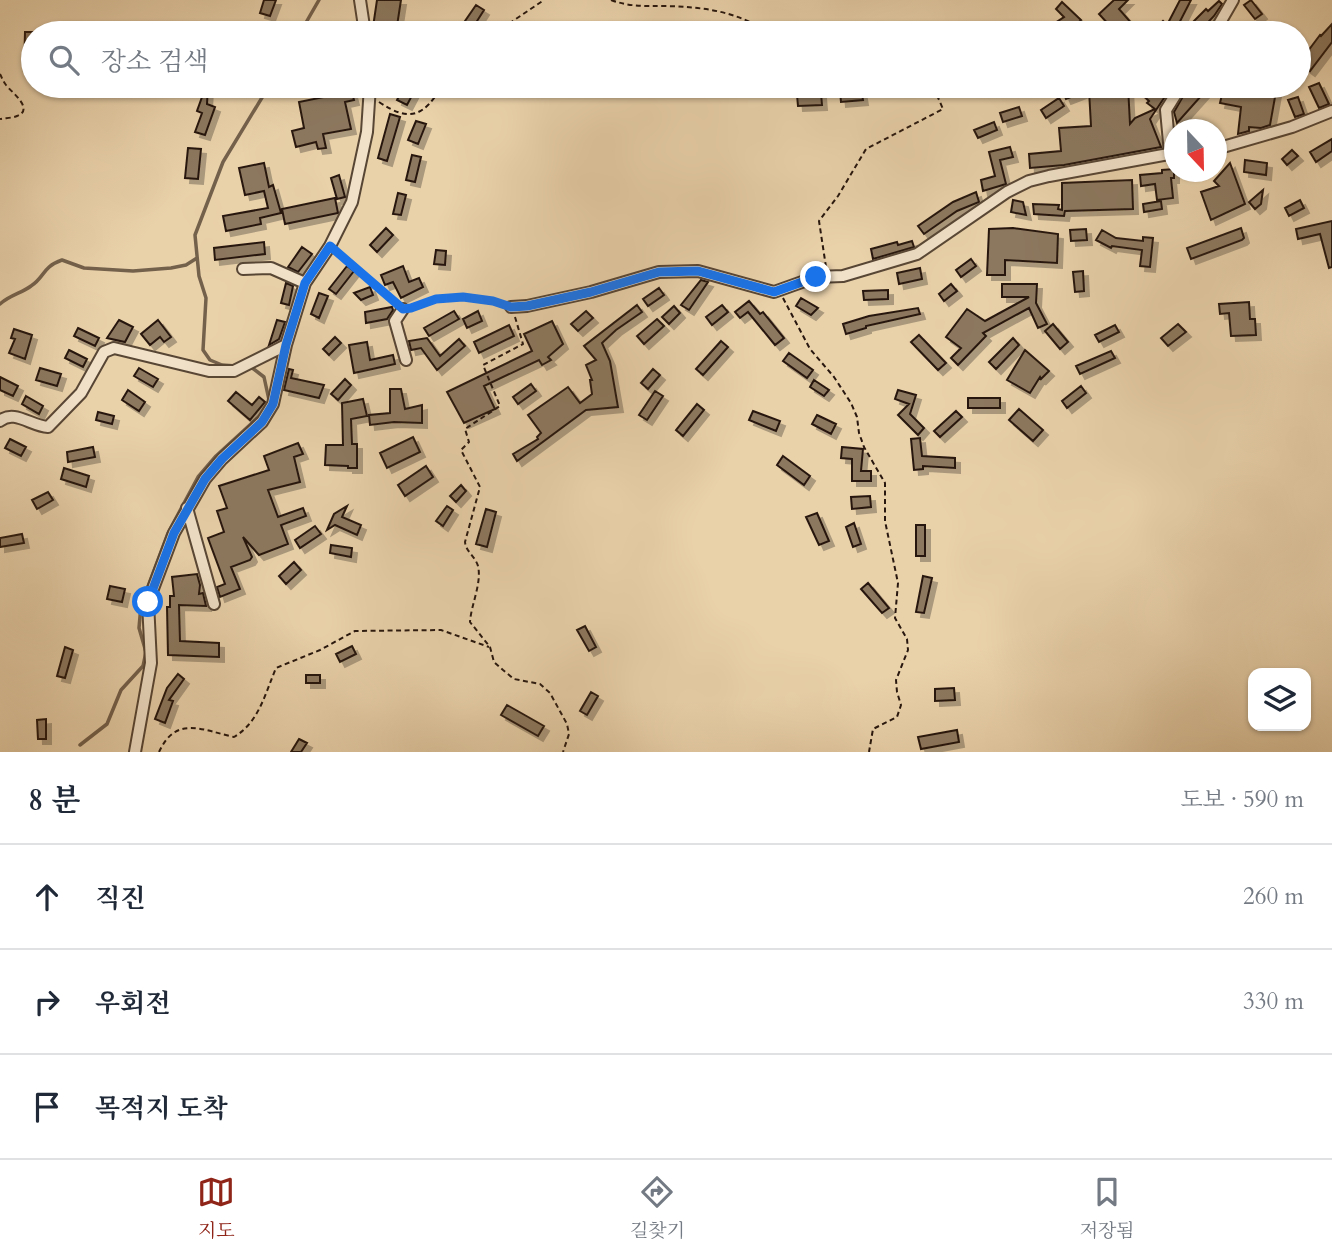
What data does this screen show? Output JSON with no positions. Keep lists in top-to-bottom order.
{
  "north": "bottom",
  "page": {
    "search": "장소 검색",
    "heading": ["8 분", "도보 · 590 m"],
    "list": [
      ["직진", "260 m"],
      ["우회전", "330 m"],
      "목적지 도착"
    ],
    "nav": ["지도", "길찾기", "저장됨"]
  }
}
